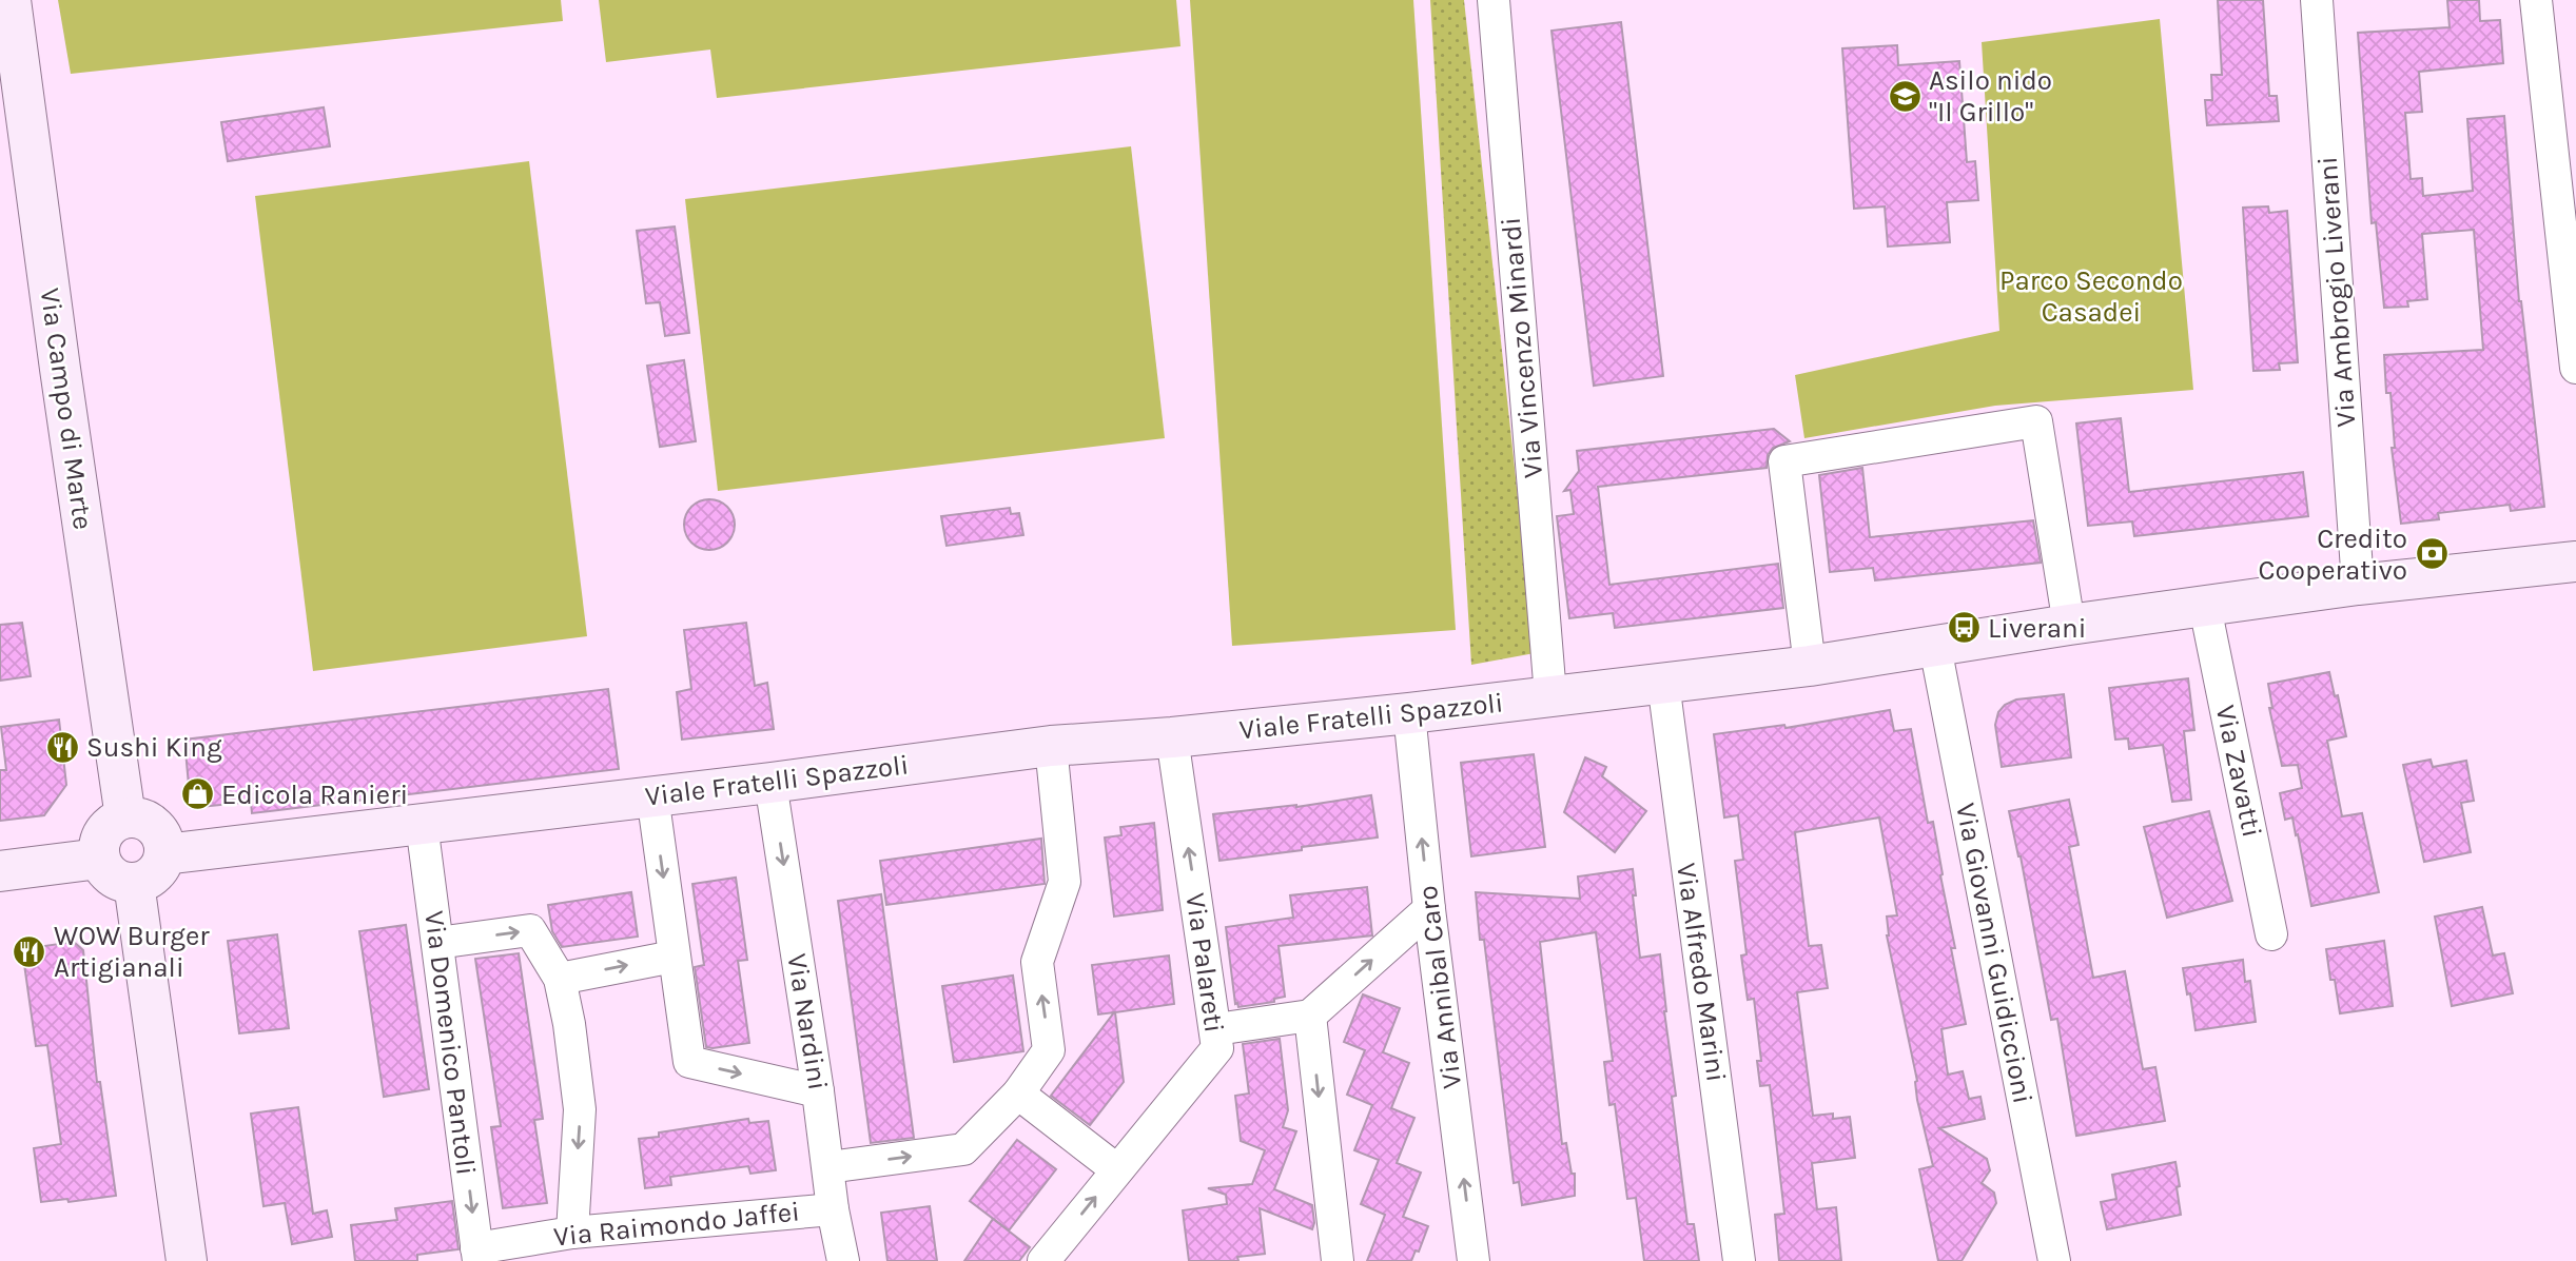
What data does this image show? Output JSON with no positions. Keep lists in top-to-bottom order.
{
  "streets": {
    "street": [
      "Via Ambrogio Liverani",
      "Via Vincenzo Minardi",
      "Via Campo di Marte",
      "Viale Fratelli Spazzoli",
      "Via Zavatti",
      "Via Giovanni Guidiccioni",
      "Via Palareti",
      "Via Alfredo Marini",
      "Via Annibal Caro",
      "Via Nardini",
      "Via Domenico Pantoli",
      "Via Raimondo Jaffei"
    ]
  },
  "crossings": [
    ["Via Ambrogio Liverani", "Viale Fratelli Spazzoli"],
    ["Via Vincenzo Minardi", "Viale Fratelli Spazzoli"],
    ["Via Campo di Marte", "Viale Fratelli Spazzoli"],
    ["Viale Fratelli Spazzoli", "Via Zavatti"],
    ["Viale Fratelli Spazzoli", "Via Giovanni Guidiccioni"],
    ["Viale Fratelli Spazzoli", "Via Palareti"],
    ["Viale Fratelli Spazzoli", "Via Alfredo Marini"],
    ["Viale Fratelli Spazzoli", "Via Annibal Caro"],
    ["Viale Fratelli Spazzoli", "Via Nardini"],
    ["Viale Fratelli Spazzoli", "Via Domenico Pantoli"],
    ["Via Nardini", "Via Raimondo Jaffei"],
    ["Via Domenico Pantoli", "Via Raimondo Jaffei"]
  ],
  "parks": ["Parco Secondo Casadei"],
  "places": {
    "school or university": ["Asilo nido \"Il Grillo\""],
    "bank": ["Credito Cooperativo"],
    "bus stop": ["Liverani"],
    "restaurant": ["Sushi King", "WOW Burger Artigianali"],
    "shop": ["Edicola Ranieri"]
  }
}
